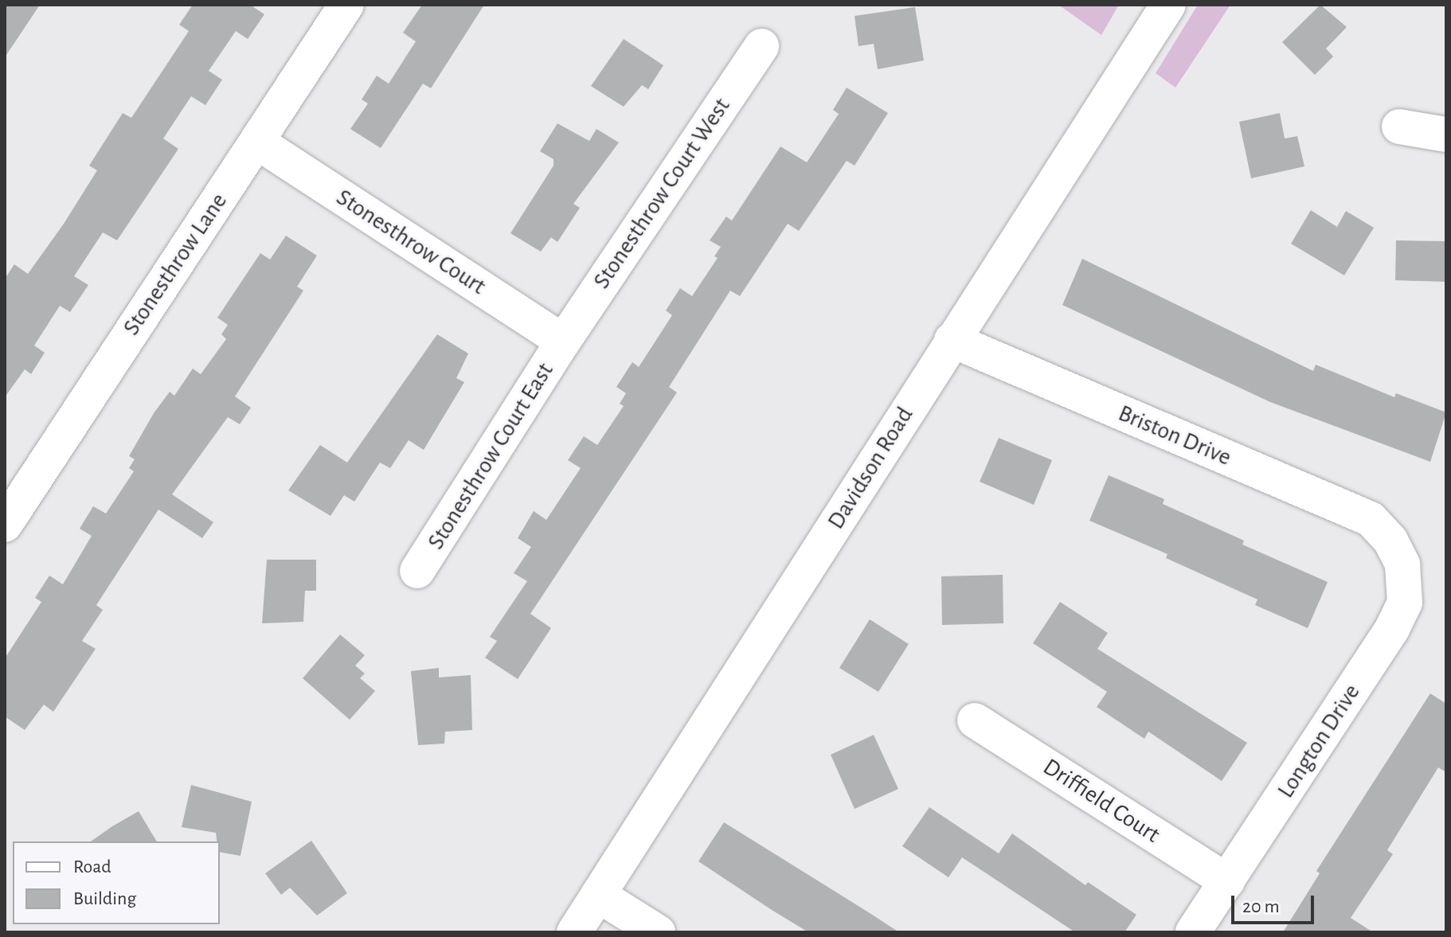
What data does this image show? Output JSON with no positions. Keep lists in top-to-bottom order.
{
  "streets": {
    "street": [
      "Stonesthrow Court West",
      "Stonesthrow Court",
      "Stonesthrow Lane",
      "Briston Drive",
      "Stonesthrow Court East",
      "Davidson Road",
      "Longton Drive",
      "Driffield Court"
    ]
  },
  "crossings": [
    ["Stonesthrow Court West", "Stonesthrow Court"],
    ["Stonesthrow Court West", "Stonesthrow Court East"],
    ["Stonesthrow Court", "Stonesthrow Lane"],
    ["Stonesthrow Court", "Stonesthrow Court East"],
    ["Briston Drive", "Davidson Road"],
    ["Briston Drive", "Longton Drive"],
    ["Longton Drive", "Driffield Court"]
  ],
  "legend": ["Road", "Building"],
  "scale_bar": "20 m"
}
